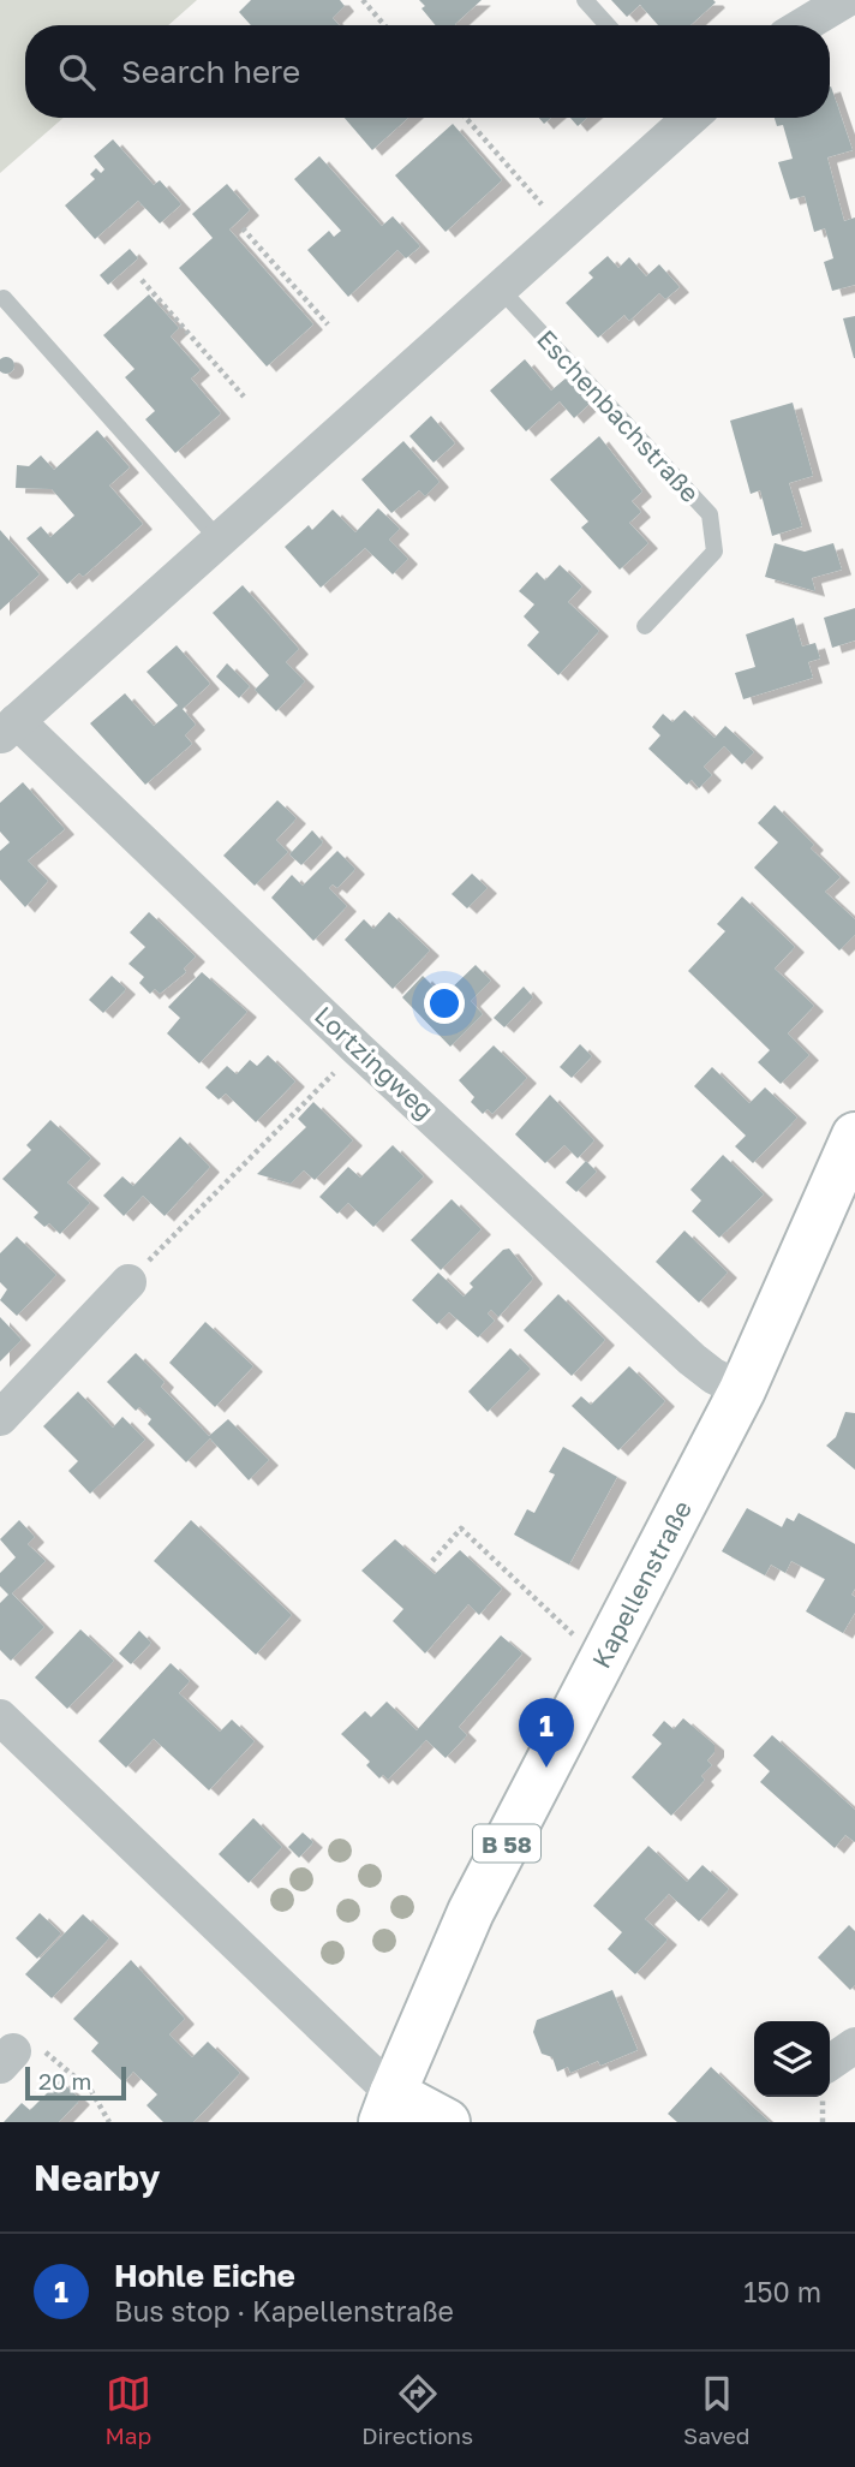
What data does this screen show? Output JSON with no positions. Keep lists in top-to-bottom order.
{
  "streets": {
    "main road": ["Kapellenstraße", "B 58"],
    "street": ["Lortzingweg"],
    "lane": ["Eschenbachstraße"]
  },
  "crossings": [
    ["Lortzingweg", "Kapellenstraße"]
  ],
  "scale_bar": "20 m",
  "page": {
    "search": "Search here",
    "pins": "1",
    "scale": "20 m",
    "heading": "Nearby",
    "list": [
      {
        "mark": "1",
        "name": "Hohle Eiche",
        "note": "Bus stop · Kapellenstraße",
        "value": "150 m"
      }
    ],
    "nav": ["Map", "Directions", "Saved"]
  }
}
